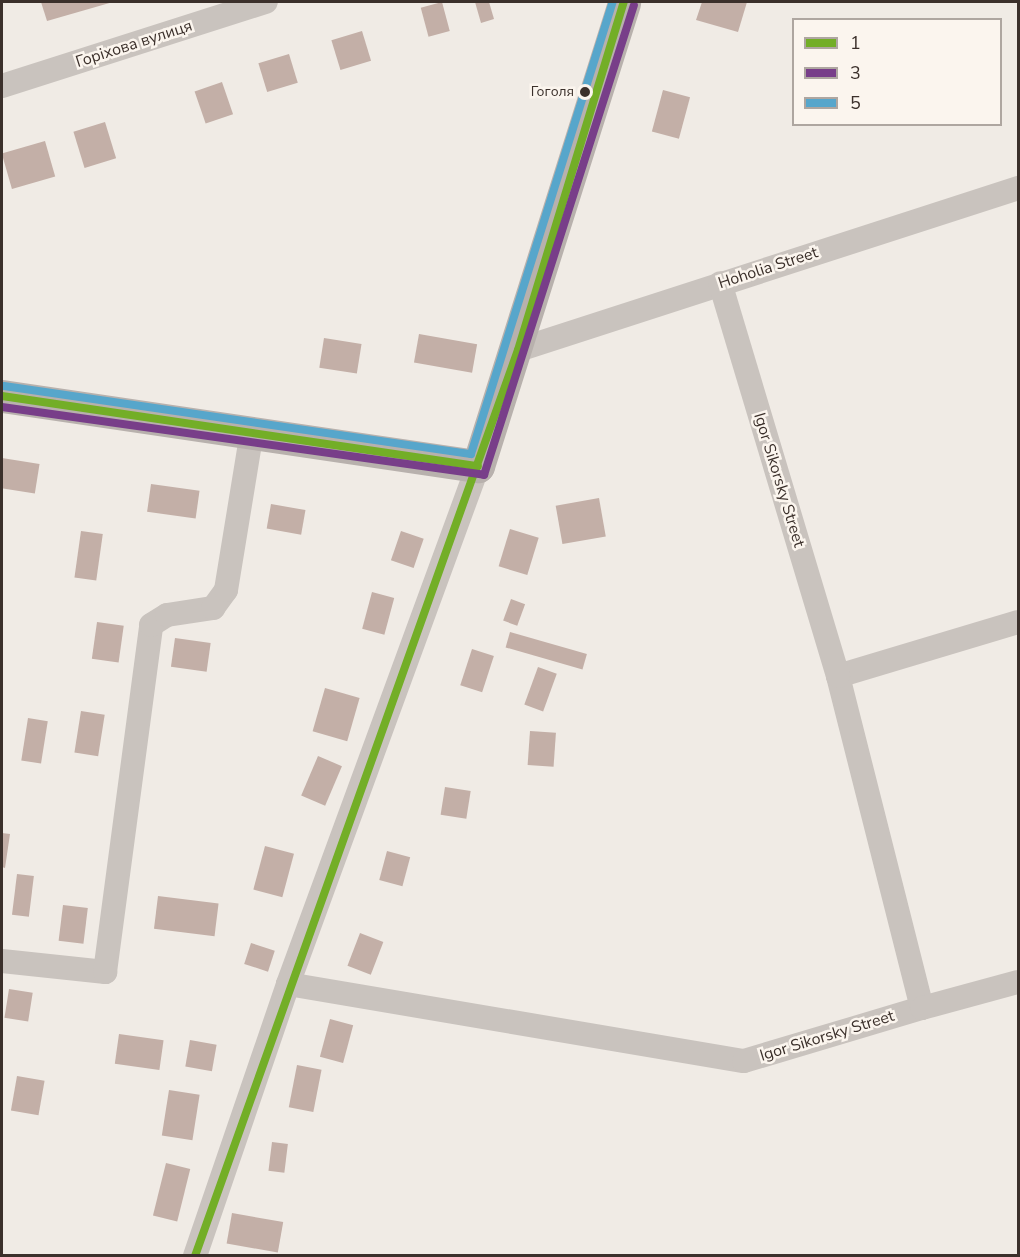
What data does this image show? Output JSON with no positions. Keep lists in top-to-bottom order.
{
  "streets": {
    "street": ["Горіхова вулиця", "Hoholia Street", "Igor Sikorsky Street"]
  },
  "crossings": [
    ["Hoholia Street", "Igor Sikorsky Street"]
  ],
  "places": ["Гоголя"],
  "lines": ["transit line 1", "transit line 5", "transit line 3"],
  "legend": ["1", "3", "5"]
}
